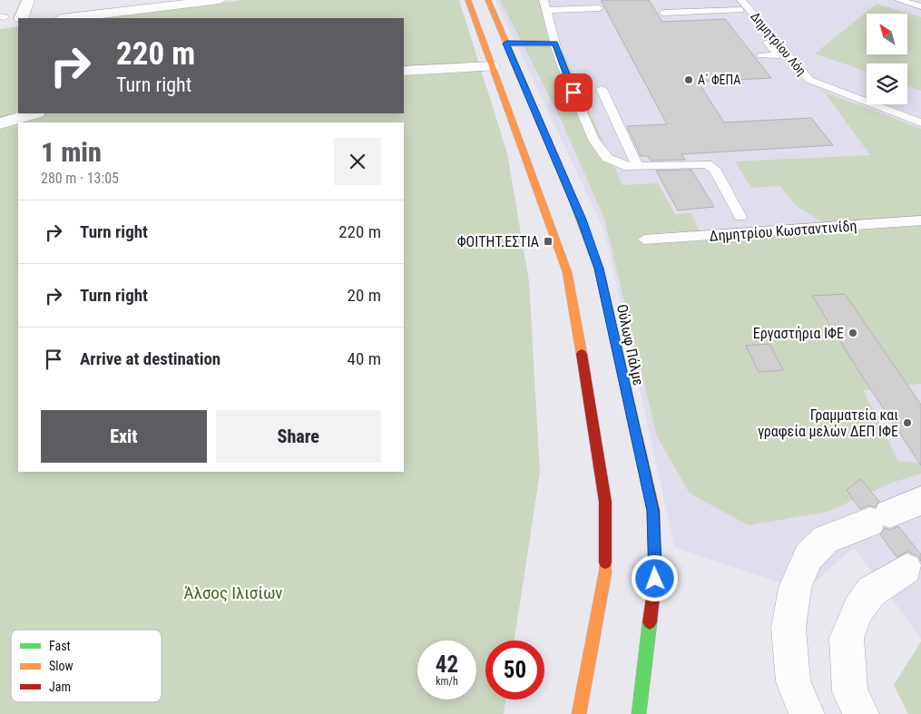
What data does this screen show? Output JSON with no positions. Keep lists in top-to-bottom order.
{
  "streets": {
    "main road": ["Ούλωφ Πάλμε"],
    "lane": ["Δημητρίου Λόη", "Δημητρίου Κωσταντινίδη"]
  },
  "parks": ["Άλσος Ιλισίων"],
  "places": {
    "other": ["Α΄ ΦΕΠΑ", "Εργαστήρια ΙΦΕ", "Γραμματεία και γραφεία μελών ΔΕΠ ΙΦΕ"],
    "transit": ["ΦΟΙΤΗΤ.ΕΣΤΙΑ"]
  },
  "legend": ["Fast", "Slow", "Jam"],
  "north": "top left",
  "page": {
    "turn": ["220 m", "Turn right"],
    "heading": ["1 min", "280 m · 13:05"],
    "list": [
      {
        "name": "Turn right",
        "value": "220 m"
      },
      {
        "name": "Turn right",
        "value": "20 m"
      },
      {
        "name": "Arrive at destination",
        "value": "40 m"
      }
    ],
    "buttons": ["Exit", "Share"],
    "speed": "42 km/h",
    "limit": "50"
  }
}
